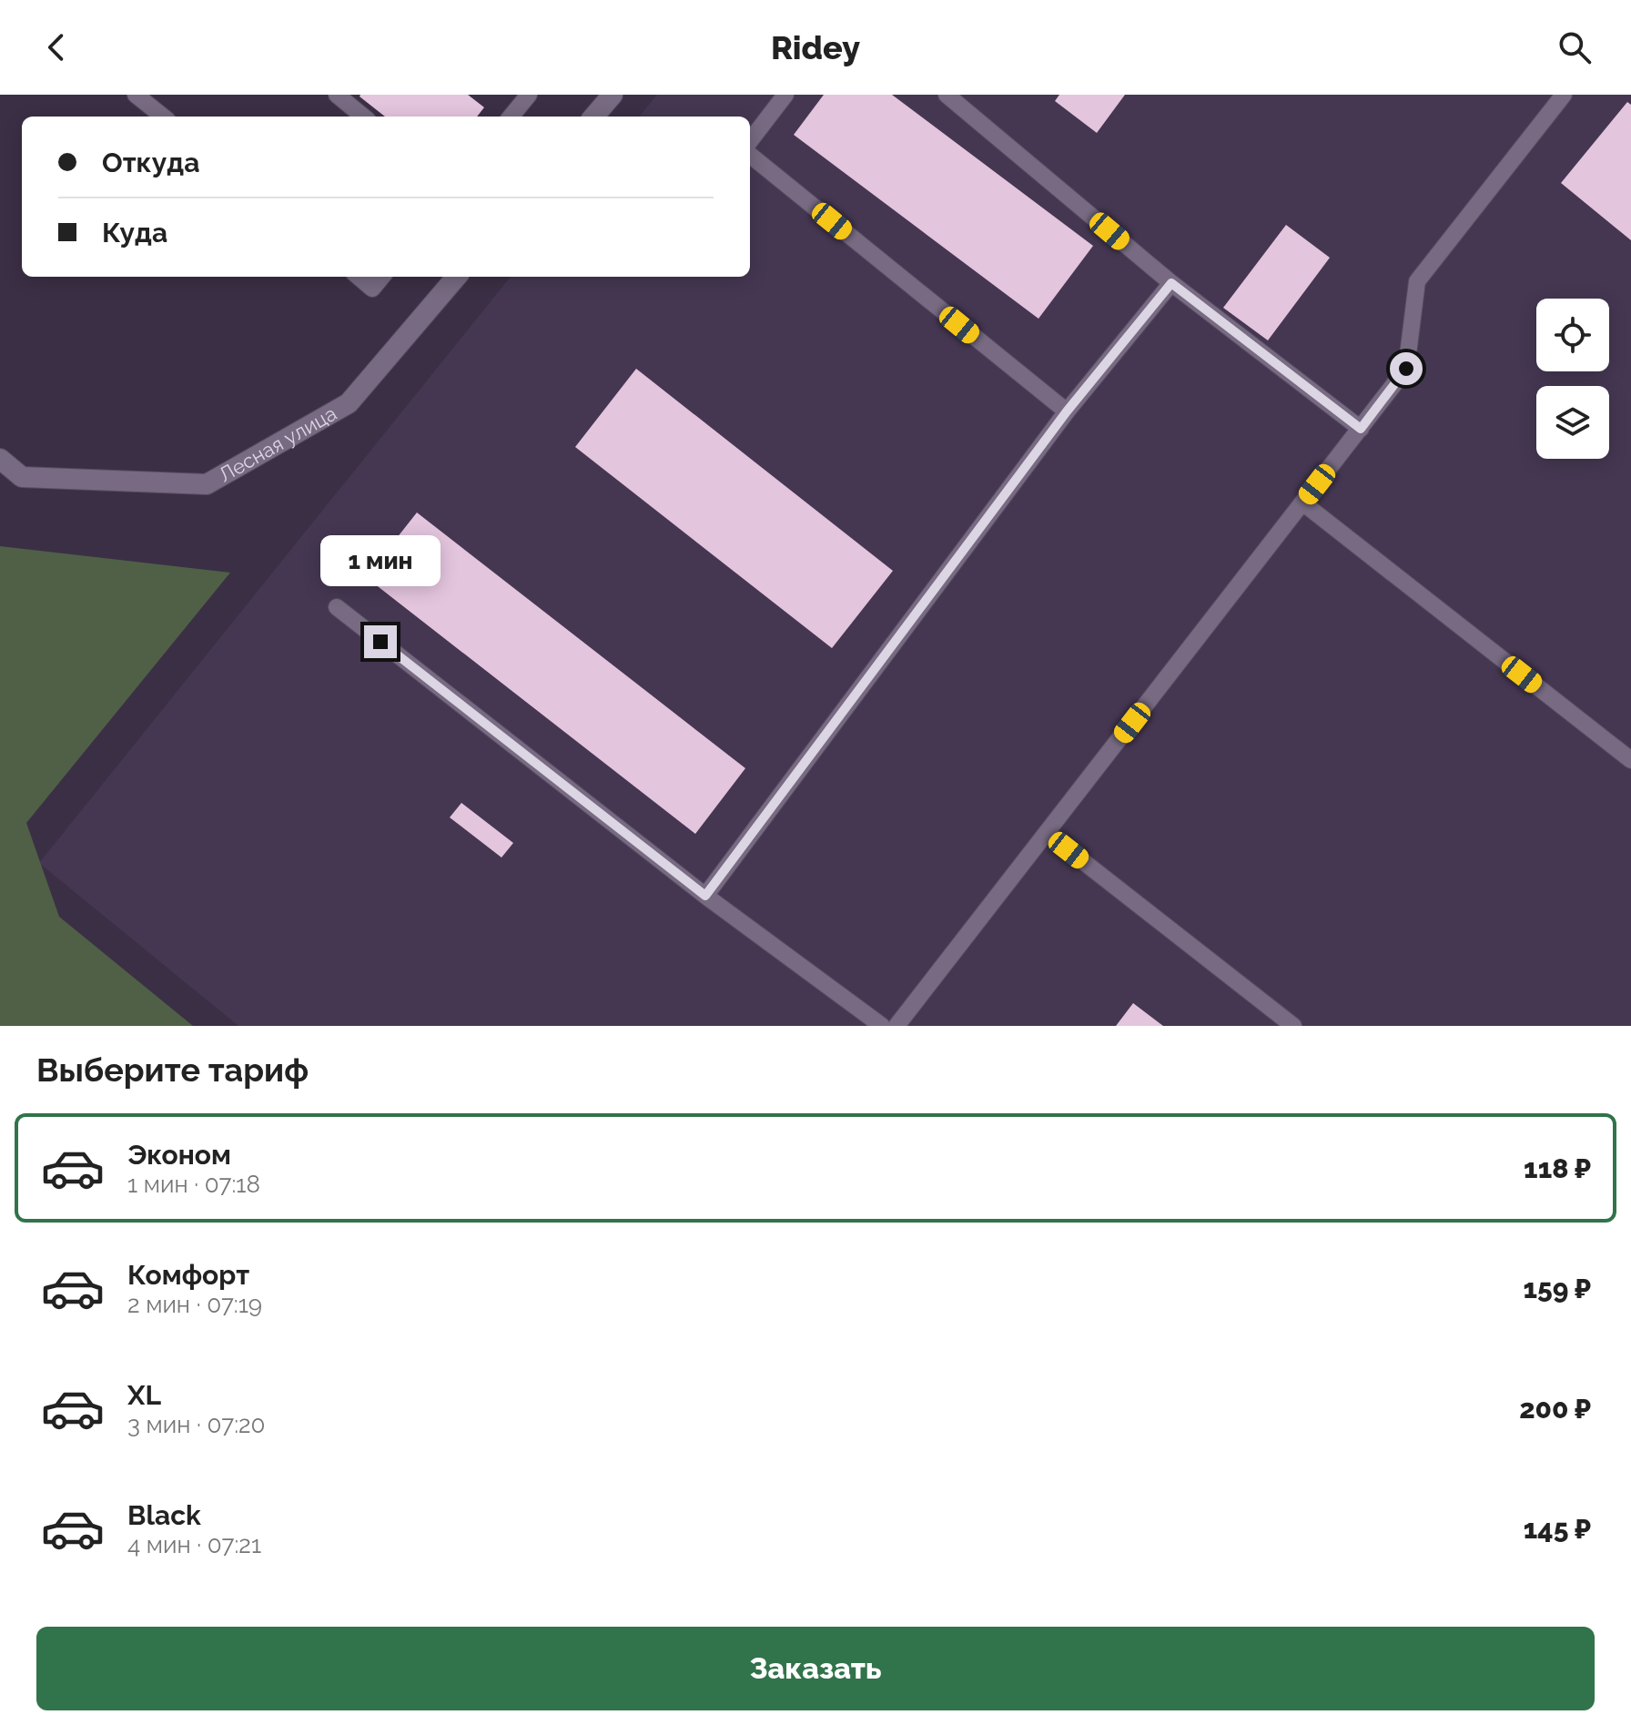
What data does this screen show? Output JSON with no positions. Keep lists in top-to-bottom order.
{
  "streets": {
    "street": ["Лесная улица"]
  },
  "page": {
    "header": "Ridey",
    "banner": ["Откуда", "Куда"],
    "bubble": "1 мин",
    "heading": "Выберите тариф",
    "list": [
      {
        "name": "Эконом",
        "note": "1 мин · 07:18",
        "value": "118 ₽"
      },
      {
        "name": "Комфорт",
        "note": "2 мин · 07:19",
        "value": "159 ₽"
      },
      {
        "name": "XL",
        "note": "3 мин · 07:20",
        "value": "200 ₽"
      },
      {
        "name": "Black",
        "note": "4 мин · 07:21",
        "value": "145 ₽"
      }
    ],
    "buttons": "Заказать"
  }
}
